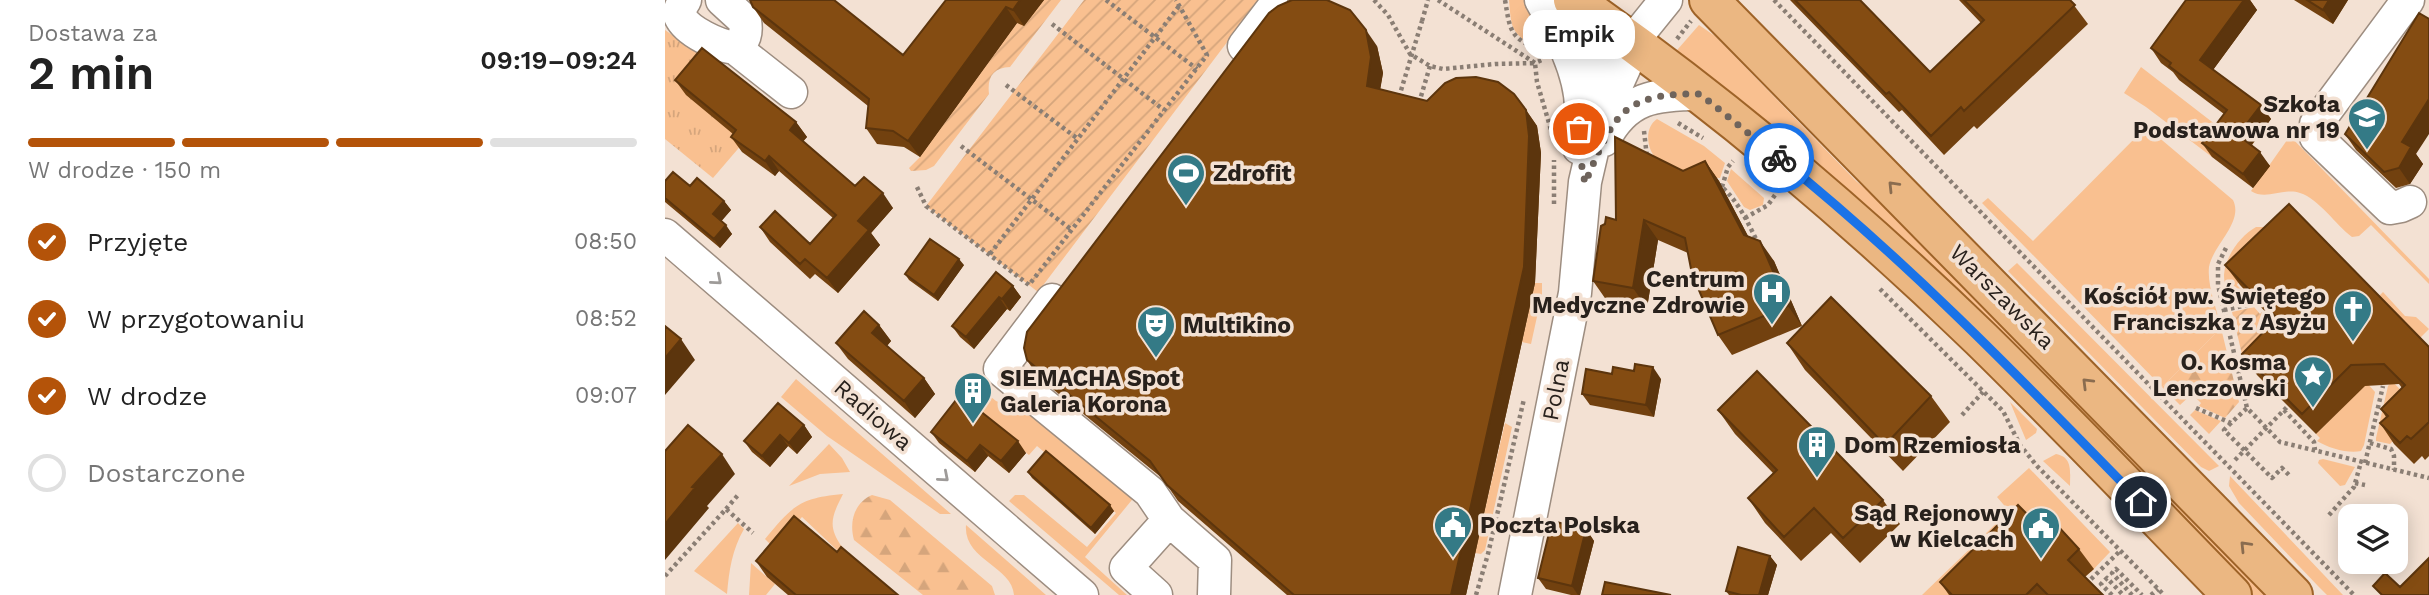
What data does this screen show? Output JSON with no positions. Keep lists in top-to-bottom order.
{
  "streets": {
    "main road": ["Warszawska"],
    "street": ["Polna", "Radiowa"]
  },
  "crossings": [
    ["Warszawska", "Polna"]
  ],
  "one_way": ["Radiowa"],
  "places": {
    "other": ["Empik"],
    "school or university": ["Szkoła Podstawowa nr 19"],
    "sports": ["Zdrofit"],
    "hospital": ["Centrum Medyczne Zdrowie"],
    "church": ["Kościół pw. Świętego Franciszka z Asyżu"],
    "theatre": ["Multikino"],
    "place": ["O. Kosma Lenczowski"],
    "building": ["SIEMACHA Spot Galeria Korona", "Dom Rzemiosła"],
    "public building": ["Poczta Polska", "Sąd Rejonowy w Kielcach"]
  },
  "page": {
    "heading": ["2 min", "Dostawa za", "09:19–09:24"],
    "bubble": "Empik",
    "bar": "W drodze · 150 m",
    "list": [
      ["Przyjęte", "08:50"],
      ["W przygotowaniu", "08:52"],
      ["W drodze", "09:07"],
      "Dostarczone"
    ]
  }
}
